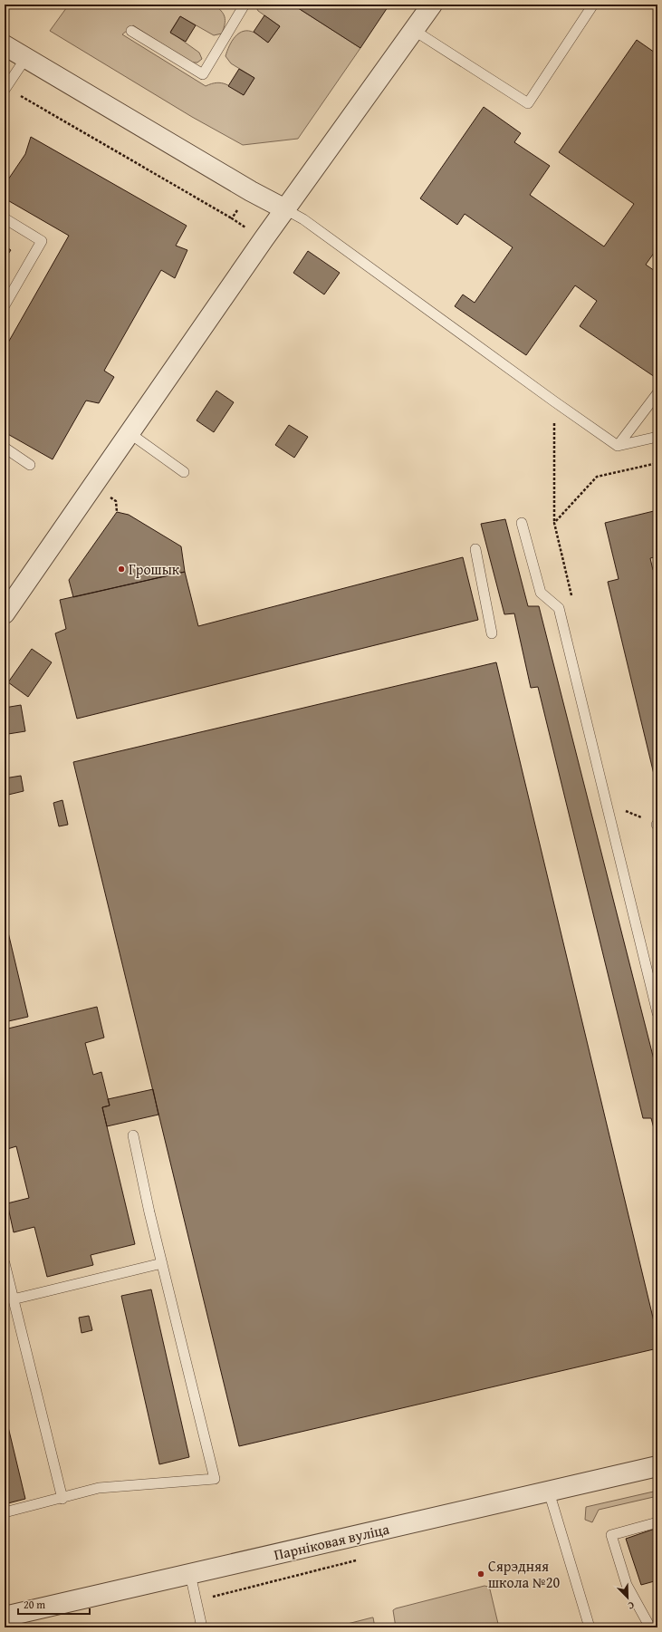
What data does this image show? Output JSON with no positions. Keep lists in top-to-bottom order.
{
  "streets": {
    "street": ["Парніковая вуліца"]
  },
  "places": ["Грошык", "Сярэдняя школа №20"],
  "scale_bar": "20 m",
  "north": "bottom right"
}
